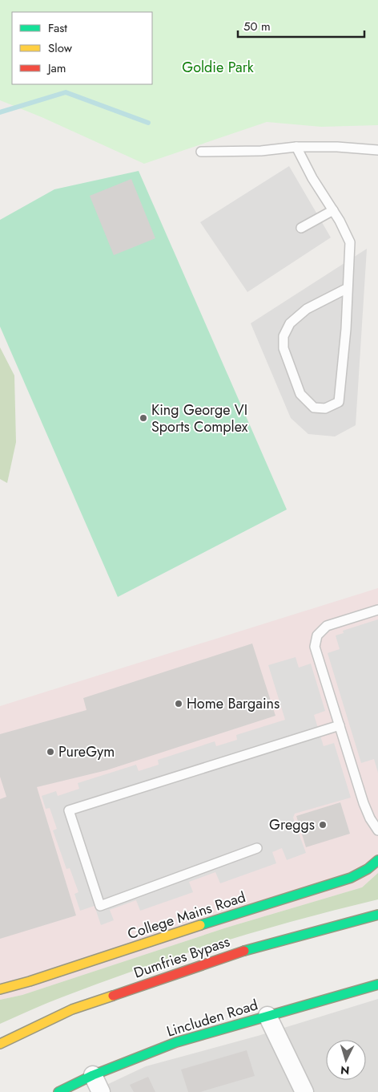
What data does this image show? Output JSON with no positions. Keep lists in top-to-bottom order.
{
  "streets": {
    "main road": ["College Mains Road", "Dumfries Bypass", "Lincluden Road"]
  },
  "parks": ["Goldie Park"],
  "places": [
    "King George VI Sports Complex",
    "Home Bargains",
    "PureGym",
    "Greggs"
  ],
  "legend": ["Fast", "Slow", "Jam"],
  "scale_bar": "50 m",
  "north": "bottom"
}
